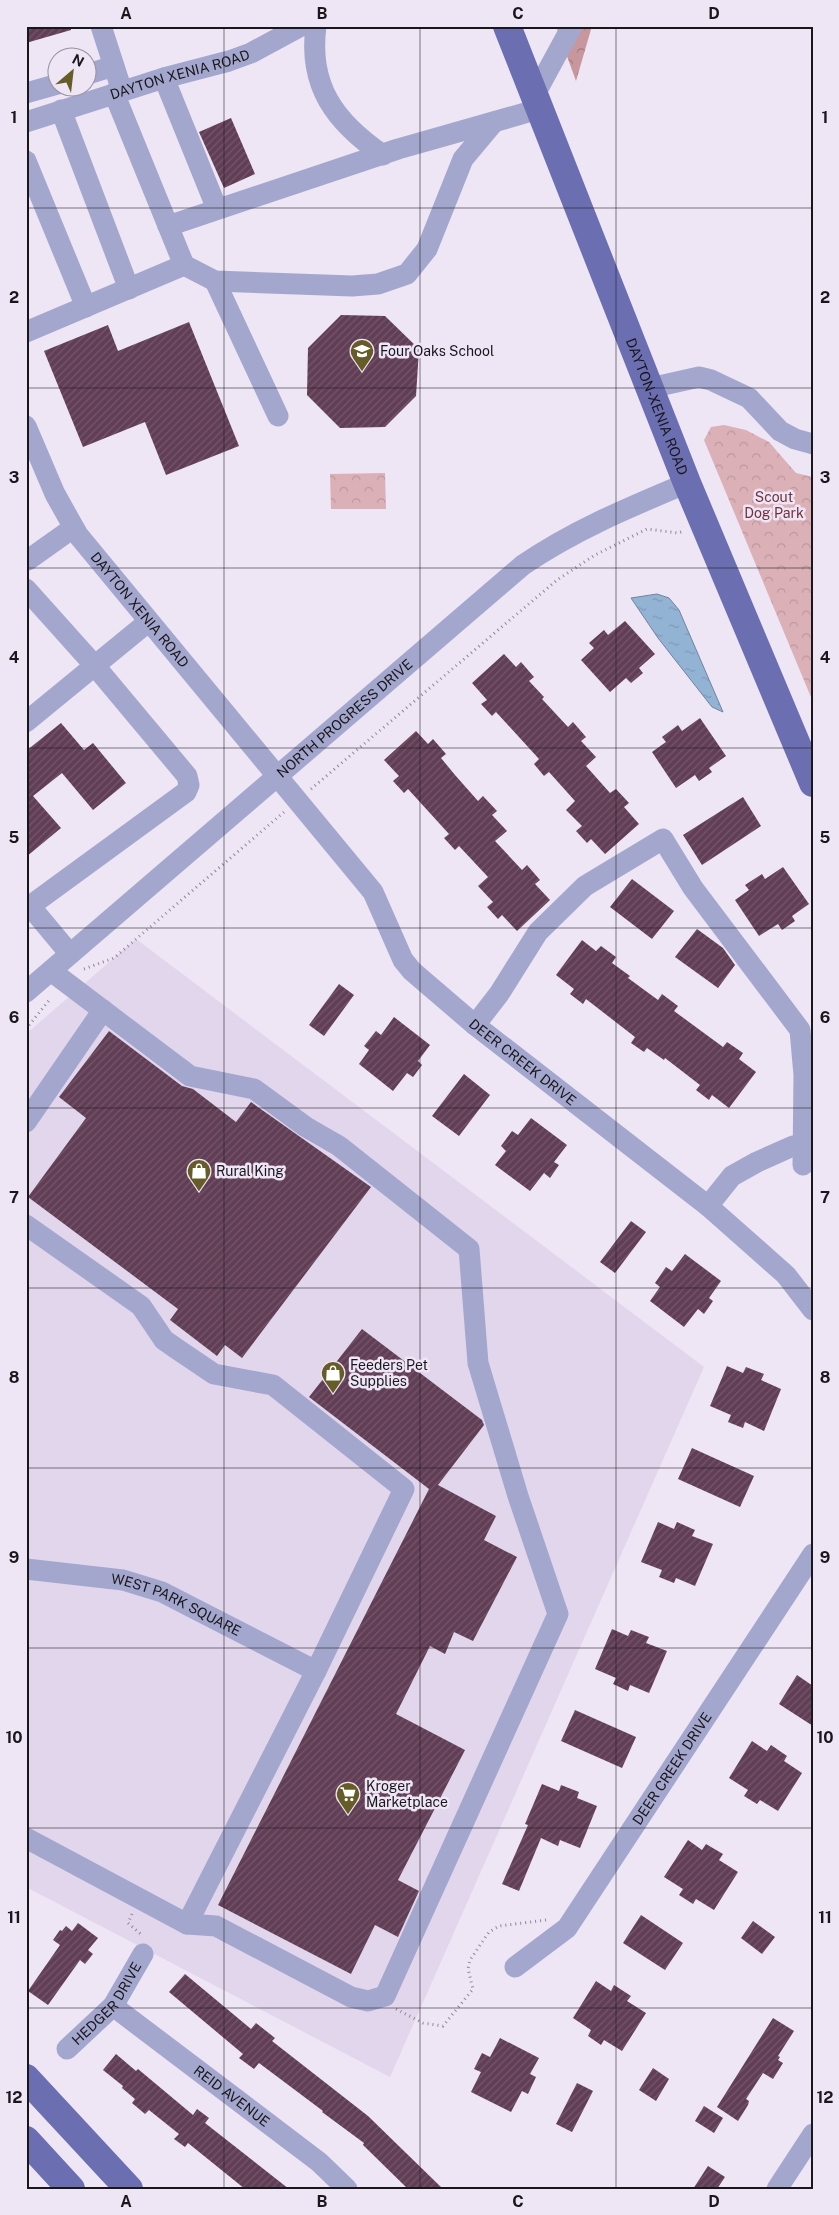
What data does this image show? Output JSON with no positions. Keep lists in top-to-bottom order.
{
  "streets": {
    "main road": ["DAYTON-XENIA ROAD"],
    "street": [
      "DAYTON XENIA ROAD",
      "NORTH PROGRESS DRIVE",
      "DEER CREEK DRIVE",
      "WEST PARK SQUARE",
      "HEDGER DRIVE",
      "REID AVENUE"
    ]
  },
  "crossings": [
    ["DAYTON XENIA ROAD", "NORTH PROGRESS DRIVE"],
    ["DAYTON XENIA ROAD", "DEER CREEK DRIVE"],
    ["DAYTON-XENIA ROAD", "NORTH PROGRESS DRIVE"],
    ["NORTH PROGRESS DRIVE", "DEER CREEK DRIVE"],
    ["HEDGER DRIVE", "REID AVENUE"]
  ],
  "parks": ["Scout Dog Park"],
  "places": {
    "school or university": ["Four Oaks School"],
    "shop": ["Rural King", "Feeders Pet Supplies"],
    "supermarket": ["Kroger Marketplace"]
  },
  "north": "top right",
  "grid": {
    "columns": [
      "A",
      "B",
      "C",
      "D"
    ],
    "rows": [
      "1",
      "2",
      "3",
      "4",
      "5",
      "6",
      "7",
      "8",
      "9",
      "10",
      "11",
      "12"
    ]
  }
}
